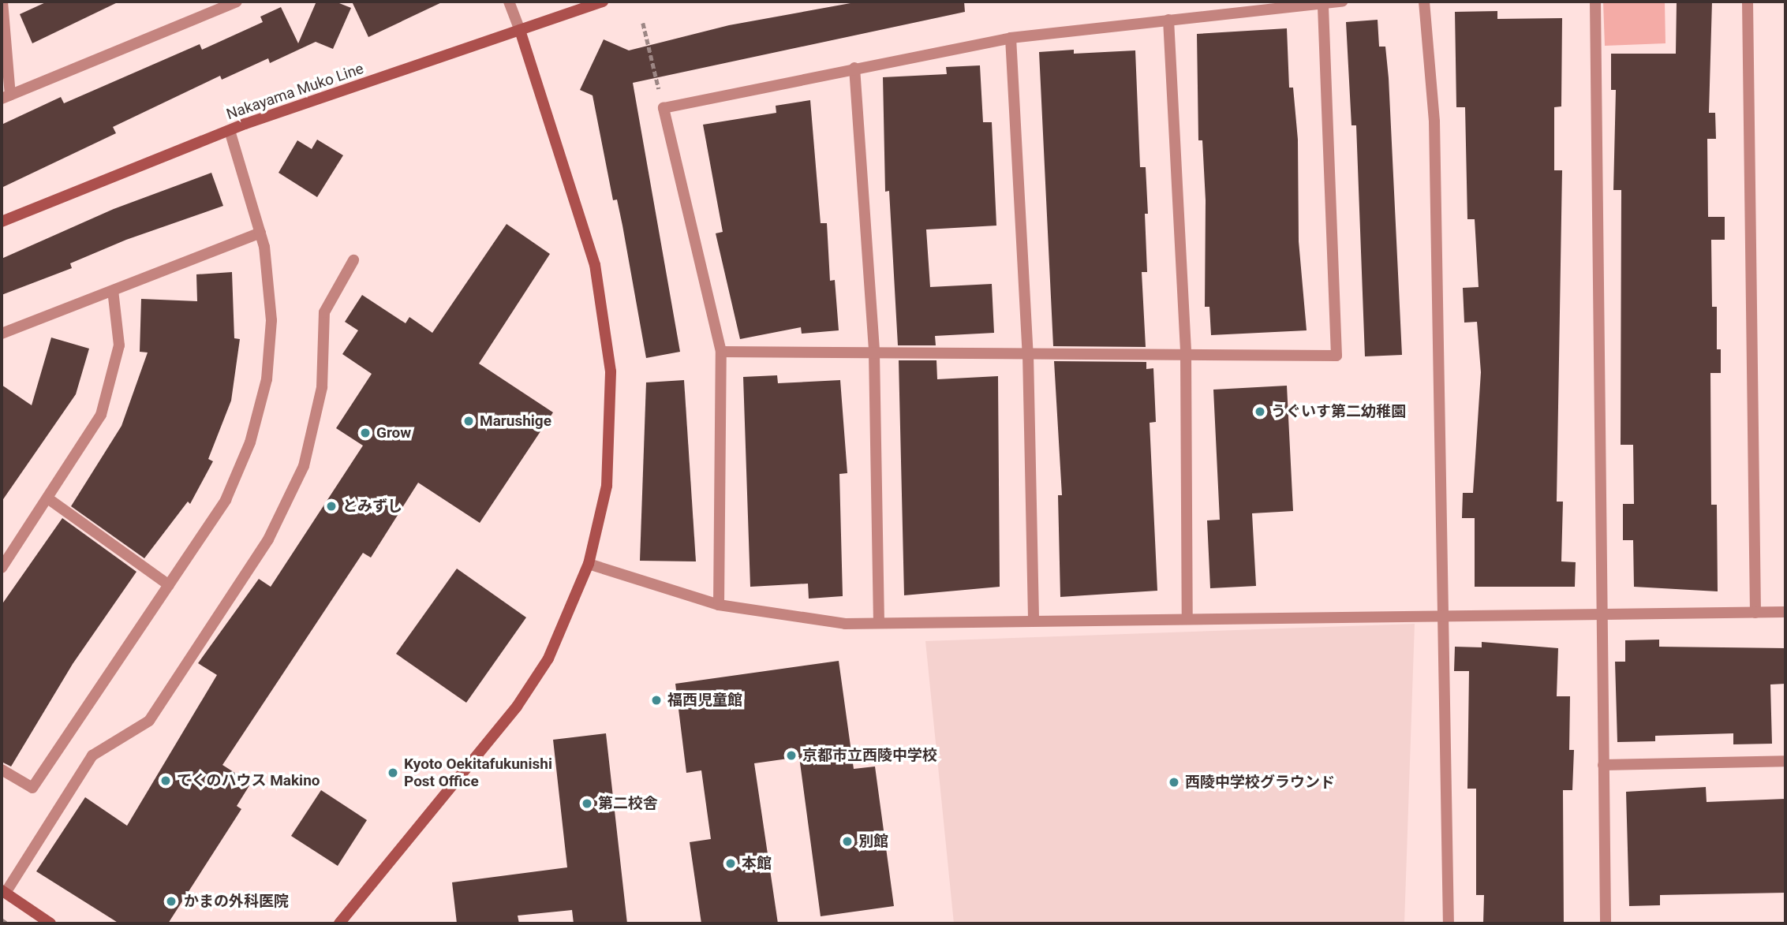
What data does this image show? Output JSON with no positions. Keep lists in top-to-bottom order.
{
  "streets": {
    "street": ["Nakayama Muko Line"]
  },
  "places": [
    "うぐいす第二幼稚園",
    "Marushige",
    "Grow",
    "とみずし",
    "福西児童館",
    "京都市立西陵中学校",
    "Kyoto Oekitafukunishi Post Office",
    "てくのハウス Makino",
    "西陵中学校グラウンド",
    "第二校舎",
    "別館",
    "本館",
    "かまの外科医院"
  ]
}
